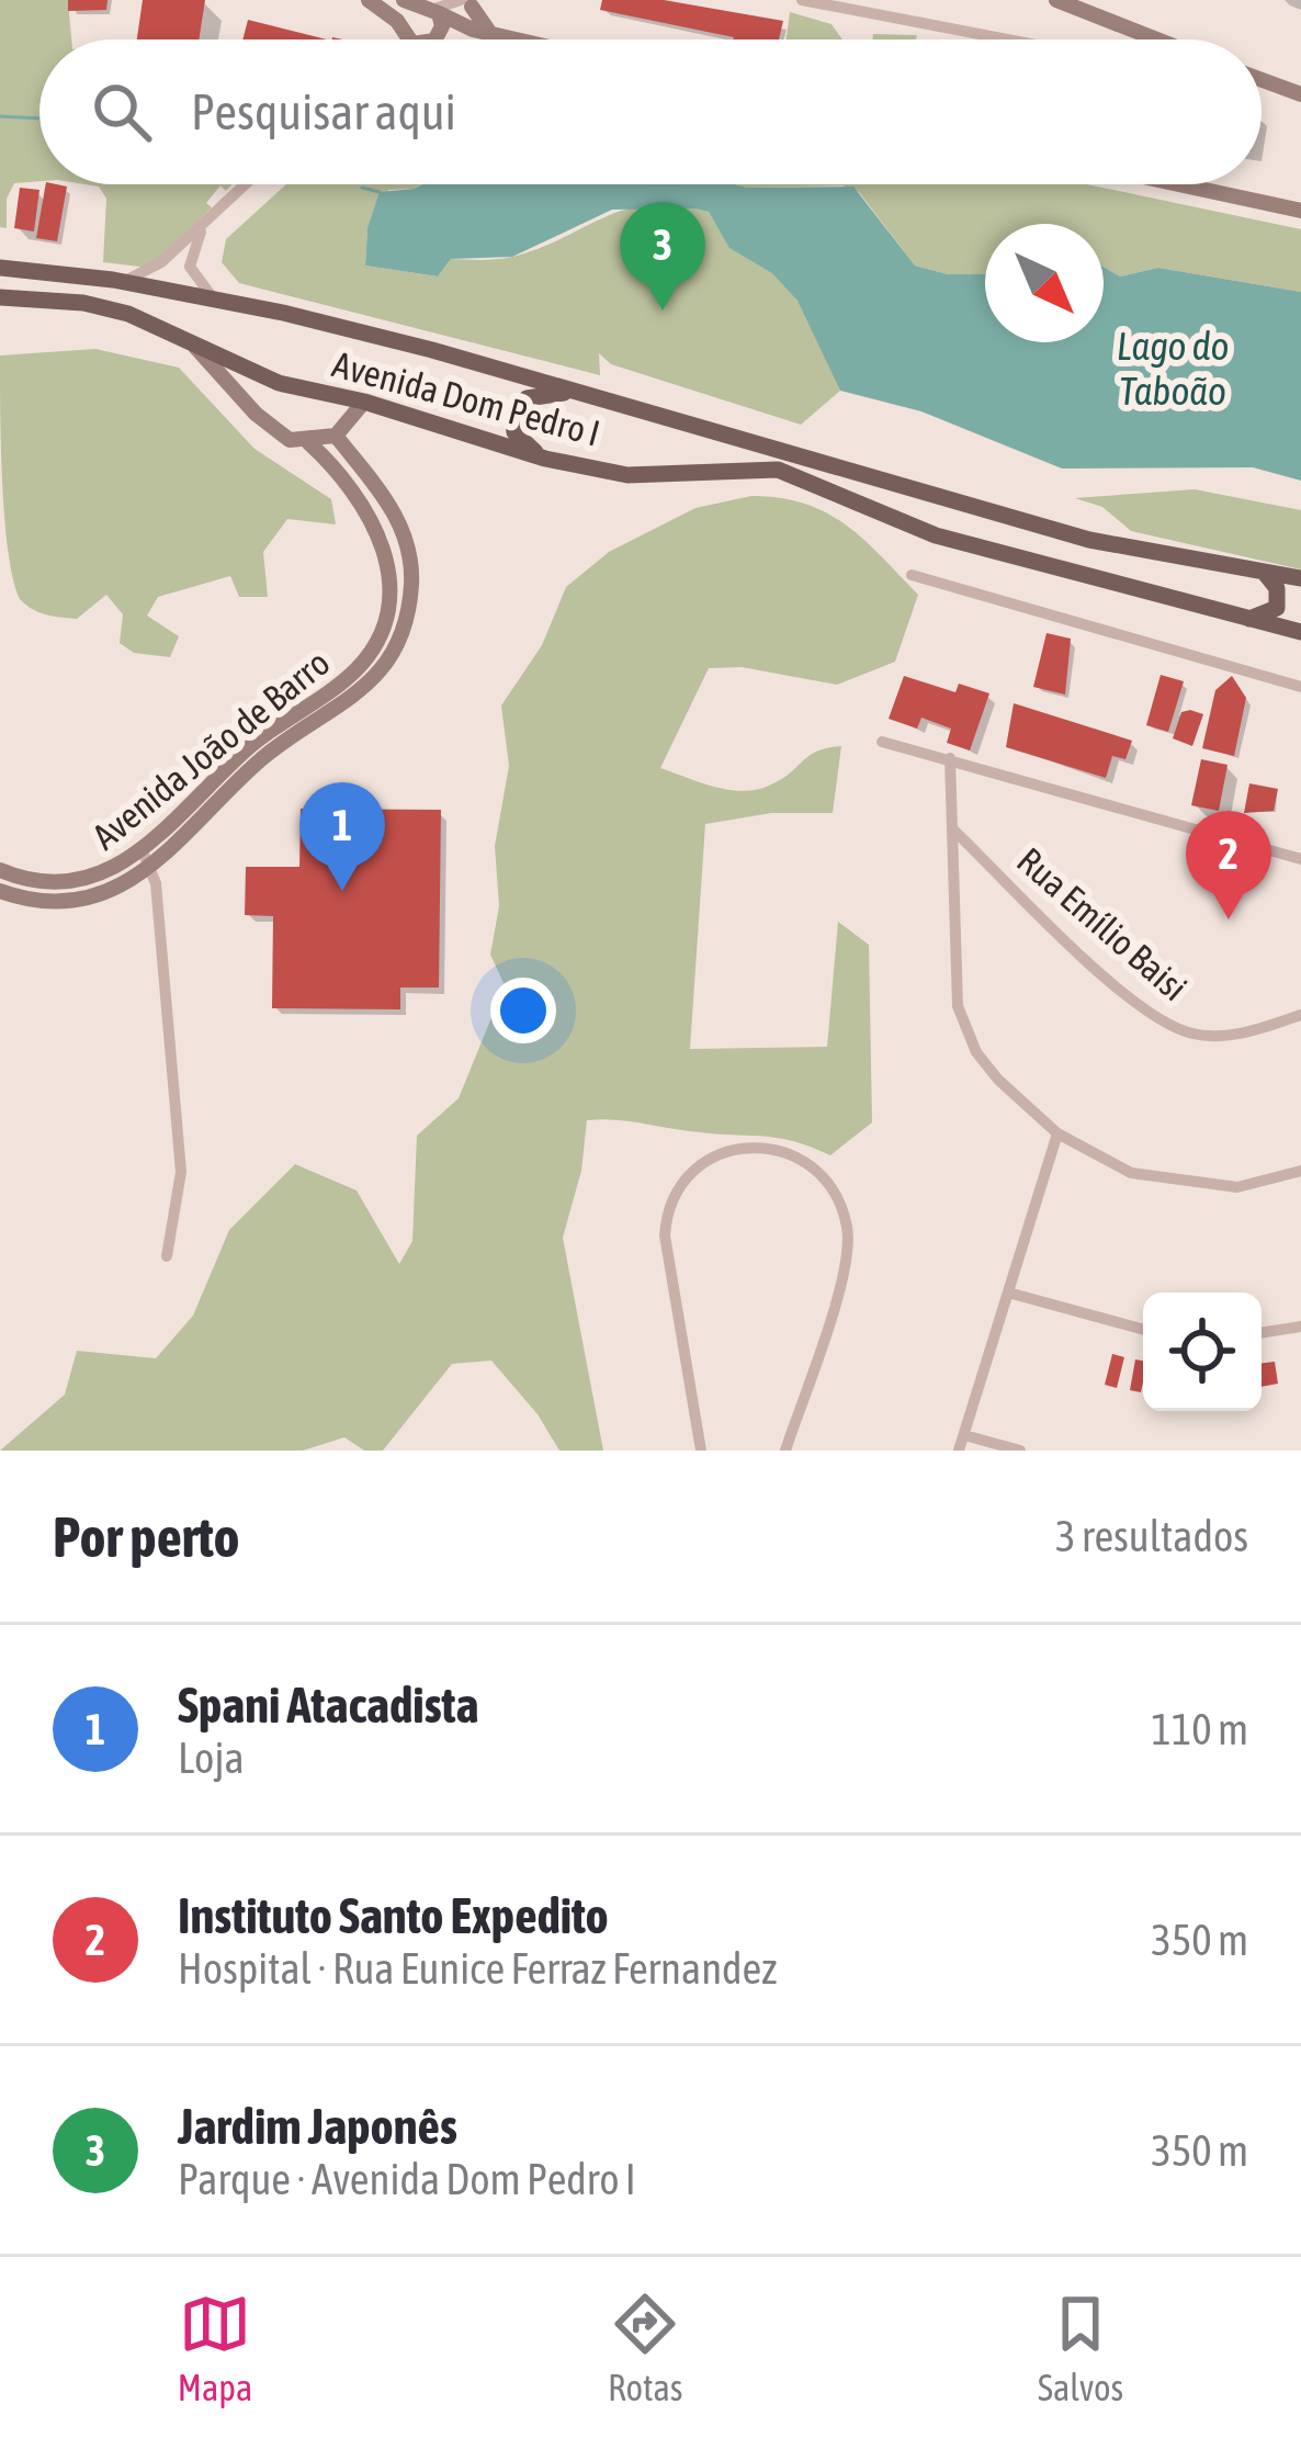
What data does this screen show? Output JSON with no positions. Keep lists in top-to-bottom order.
{
  "streets": {
    "main road": ["Avenida Dom Pedro I"],
    "street": ["Avenida João de Barro", "Rua Emílio Baisi"]
  },
  "crossings": [
    ["Avenida Dom Pedro I", "Avenida João de Barro"]
  ],
  "water": ["Lago do Taboão"],
  "north": "bottom right",
  "page": {
    "search": "Pesquisar aqui",
    "pins": ["3", "1", "2"],
    "heading": ["Por perto", "3 resultados"],
    "list": [
      {
        "mark": "1",
        "name": "Spani Atacadista",
        "note": "Loja",
        "value": "110 m"
      },
      {
        "mark": "2",
        "name": "Instituto Santo Expedito",
        "note": "Hospital · Rua Eunice Ferraz Fernandez",
        "value": "350 m"
      },
      {
        "mark": "3",
        "name": "Jardim Japonês",
        "note": "Parque · Avenida Dom Pedro I",
        "value": "350 m"
      }
    ],
    "nav": ["Mapa", "Rotas", "Salvos"]
  }
}
